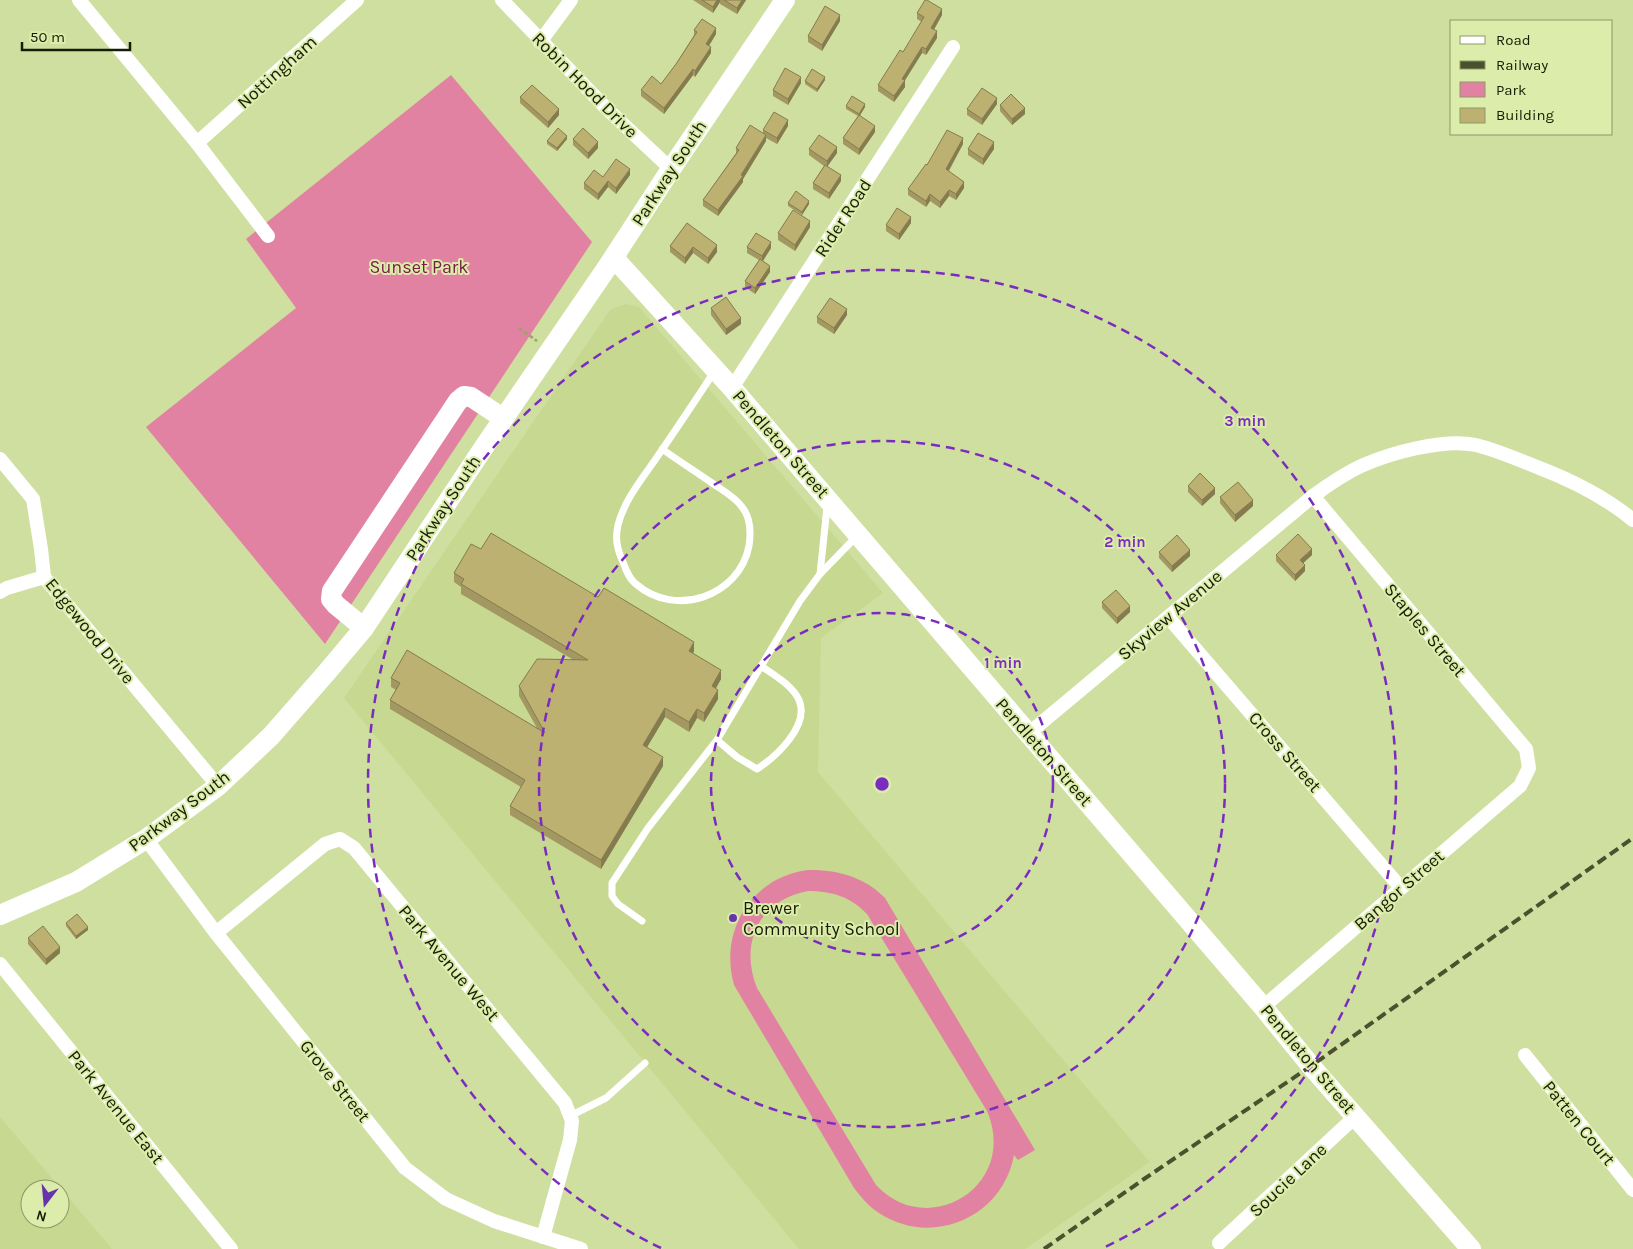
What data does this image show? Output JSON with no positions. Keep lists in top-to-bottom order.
{
  "streets": {
    "street": [
      "Nottingham",
      "Robin Hood Drive",
      "Parkway South",
      "Rider Road",
      "Pendleton Street",
      "Skyview Avenue",
      "Staples Street",
      "Edgewood Drive",
      "Cross Street",
      "Bangor Street",
      "Park Avenue West",
      "Grove Street",
      "Park Avenue East",
      "Patten Court",
      "Soucie Lane"
    ]
  },
  "crossings": [
    ["Robin Hood Drive", "Parkway South"],
    ["Parkway South", "Pendleton Street"],
    ["Parkway South", "Edgewood Drive"],
    ["Parkway South", "Grove Street"],
    ["Rider Road", "Pendleton Street"],
    ["Pendleton Street", "Skyview Avenue"],
    ["Pendleton Street", "Bangor Street"],
    ["Pendleton Street", "Soucie Lane"],
    ["Skyview Avenue", "Staples Street"],
    ["Skyview Avenue", "Cross Street"],
    ["Staples Street", "Bangor Street"],
    ["Cross Street", "Bangor Street"],
    ["Park Avenue West", "Grove Street"]
  ],
  "parks": ["Sunset Park"],
  "places": ["Brewer Community School"],
  "legend": [
    "Road",
    "Railway",
    "Park",
    "Building"
  ],
  "scale_bar": "50 m",
  "north": "bottom",
  "rings": ["3 min", "2 min", "1 min"]
}
